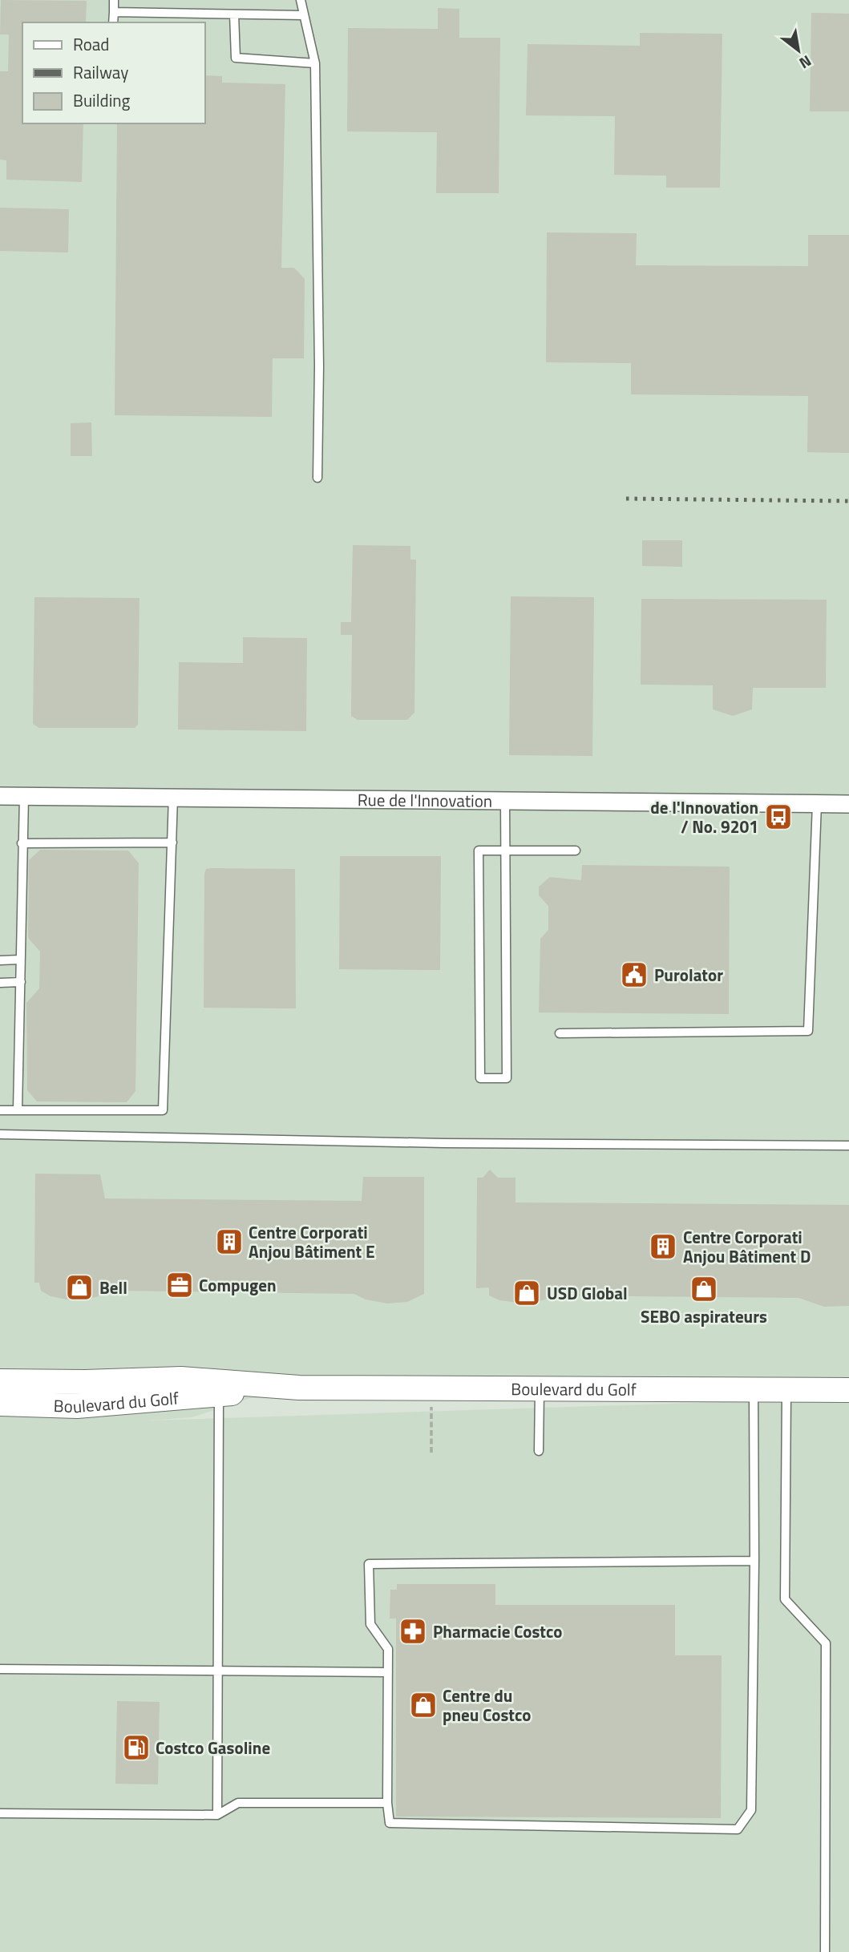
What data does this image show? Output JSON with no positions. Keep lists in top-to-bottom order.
{
  "streets": {
    "street": ["Rue de l'Innovation", "Boulevard du Golf"]
  },
  "places": {
    "bus stop": ["de l'Innovation / No. 9201"],
    "public building": ["Purolator"],
    "building": ["Centre Corporati Anjou Bâtiment E", "Centre Corporati Anjou Bâtiment D"],
    "office": ["Compugen"],
    "shop": [
      "Bell",
      "SEBO aspirateurs",
      "USD Global",
      "Centre du pneu Costco"
    ],
    "pharmacy": ["Pharmacie Costco"],
    "fuel station": ["Costco Gasoline"]
  },
  "legend": ["Road", "Railway", "Building"],
  "north": "bottom right"
}
